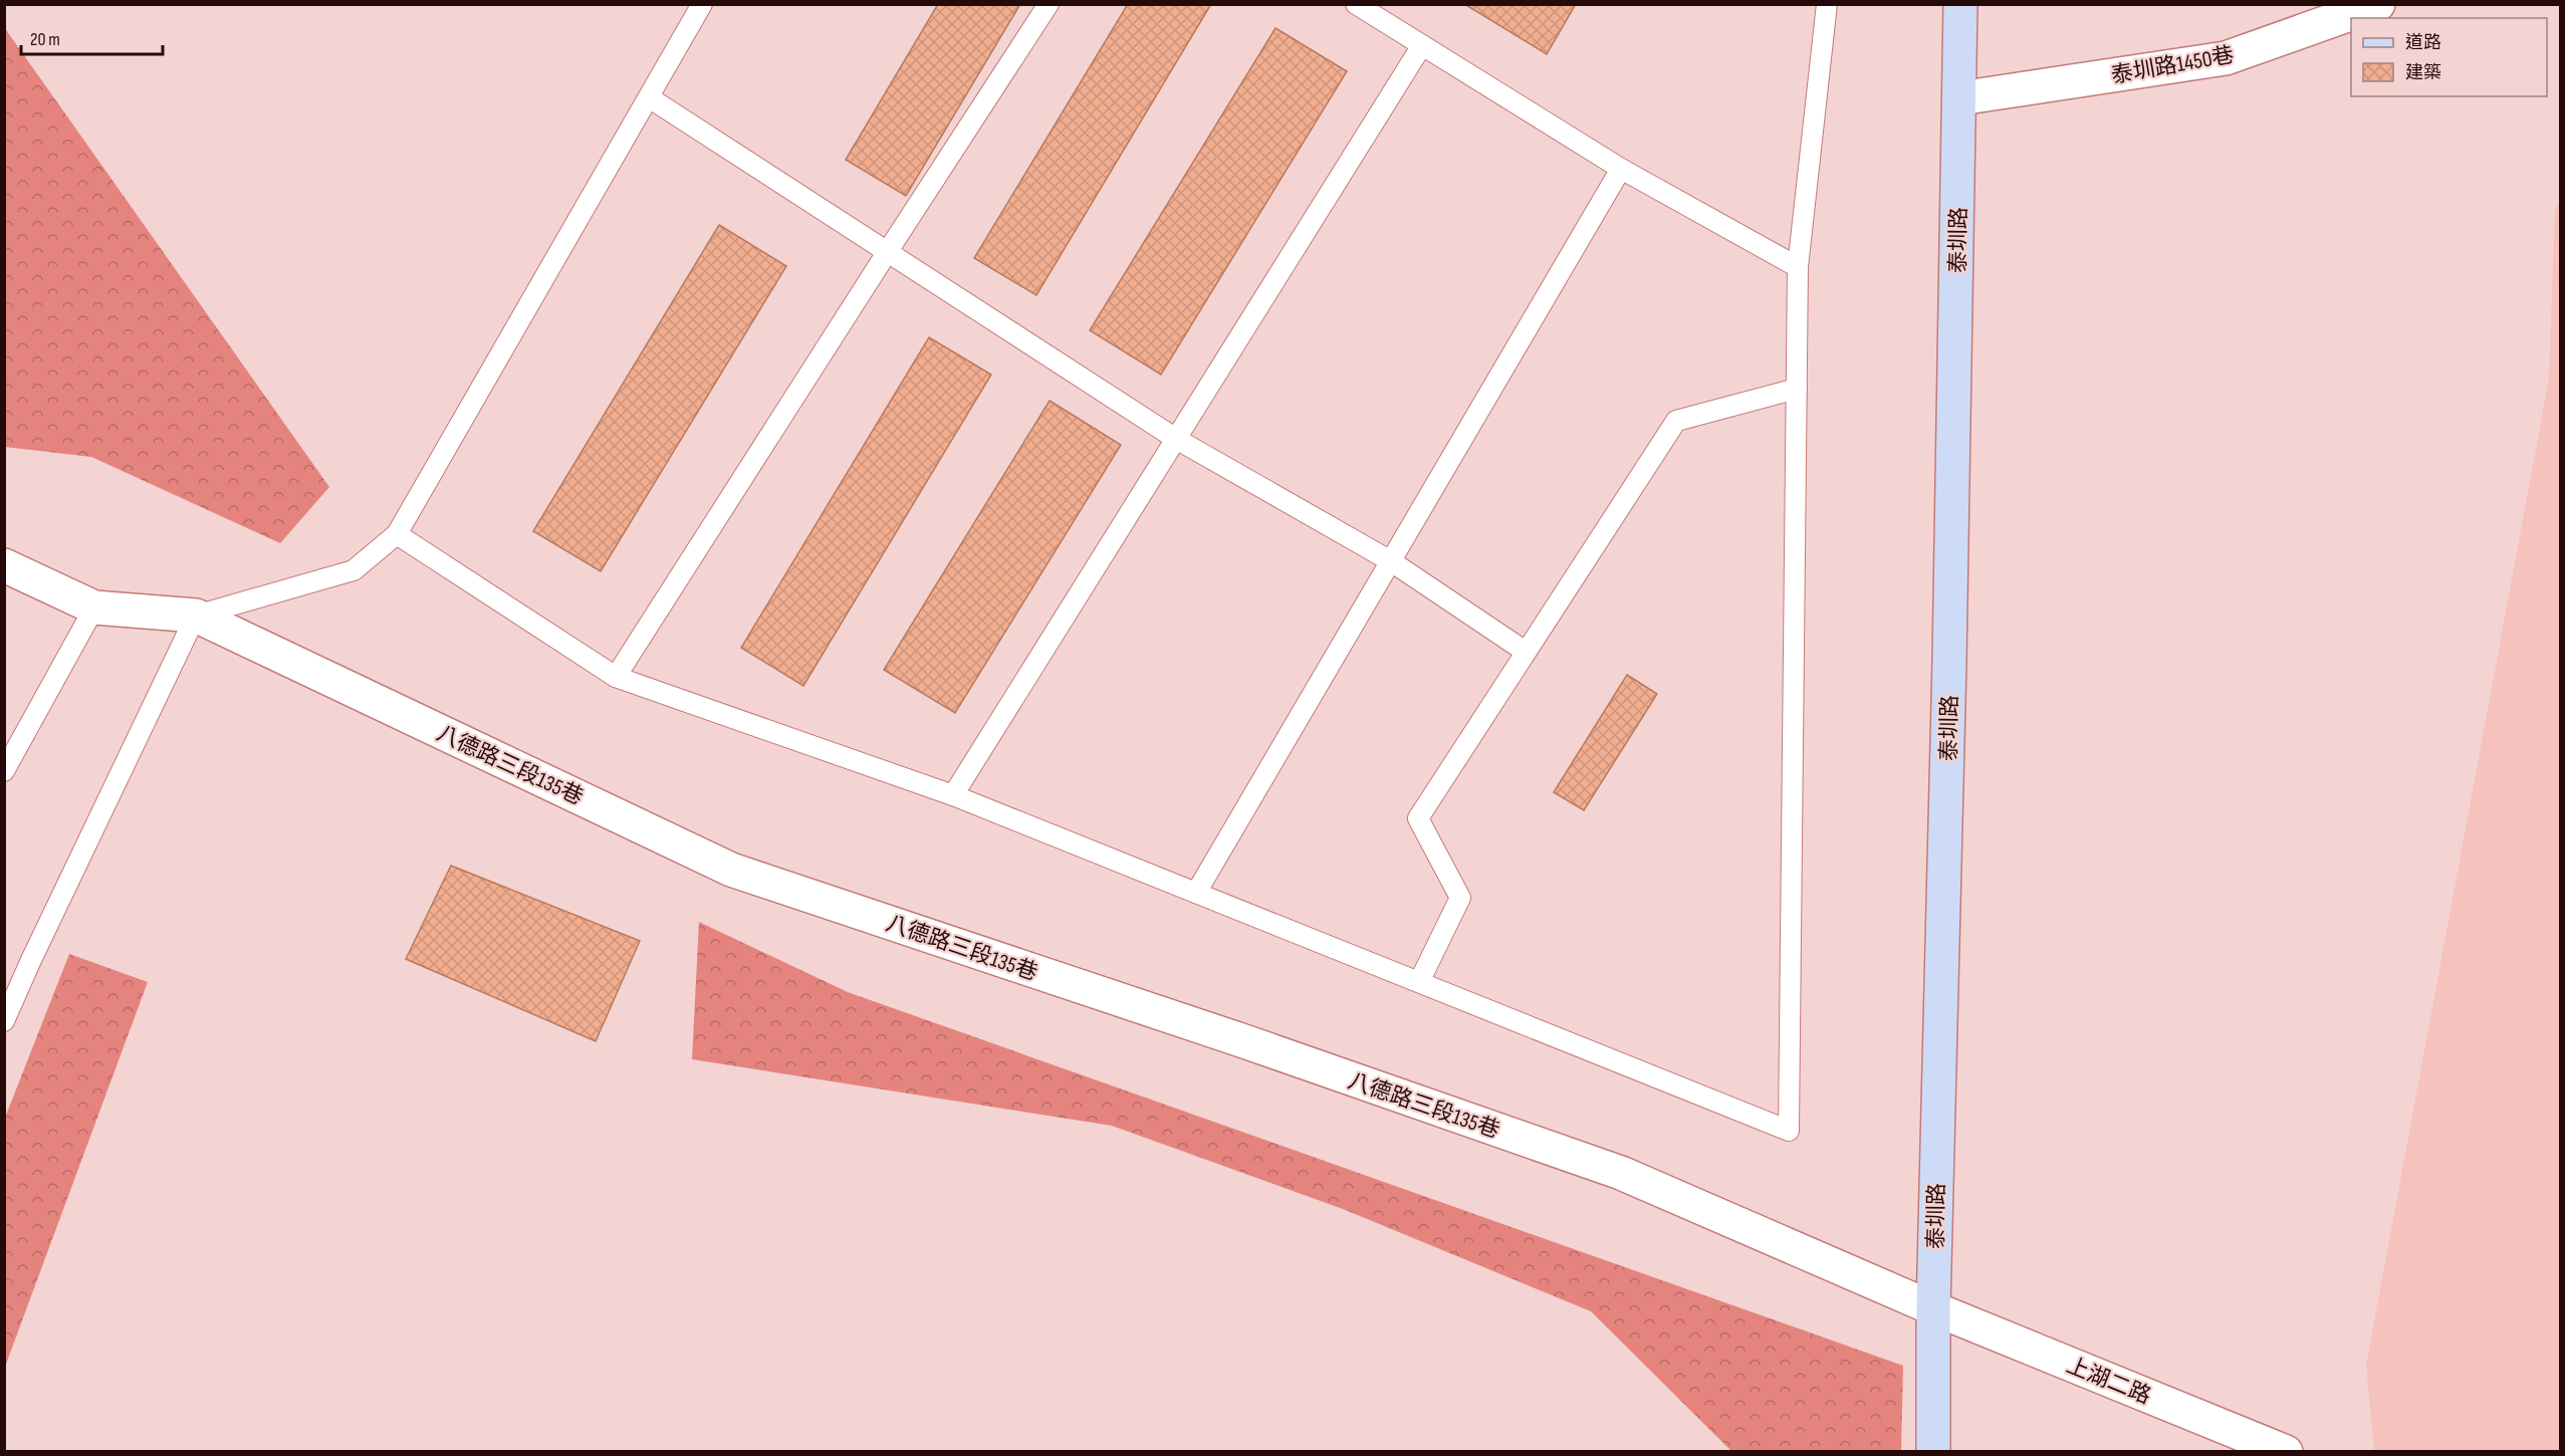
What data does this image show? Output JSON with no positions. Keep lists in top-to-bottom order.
{
  "streets": {
    "street": [
      "泰圳路1450巷",
      "泰圳路",
      "八德路三段135巷",
      "上湖二路"
    ]
  },
  "crossings": [
    ["泰圳路1450巷", "泰圳路"],
    ["泰圳路", "八德路三段135巷"],
    ["泰圳路", "上湖二路"],
    ["八德路三段135巷", "上湖二路"]
  ],
  "legend": ["道路", "建築"],
  "scale_bar": "20 m"
}
